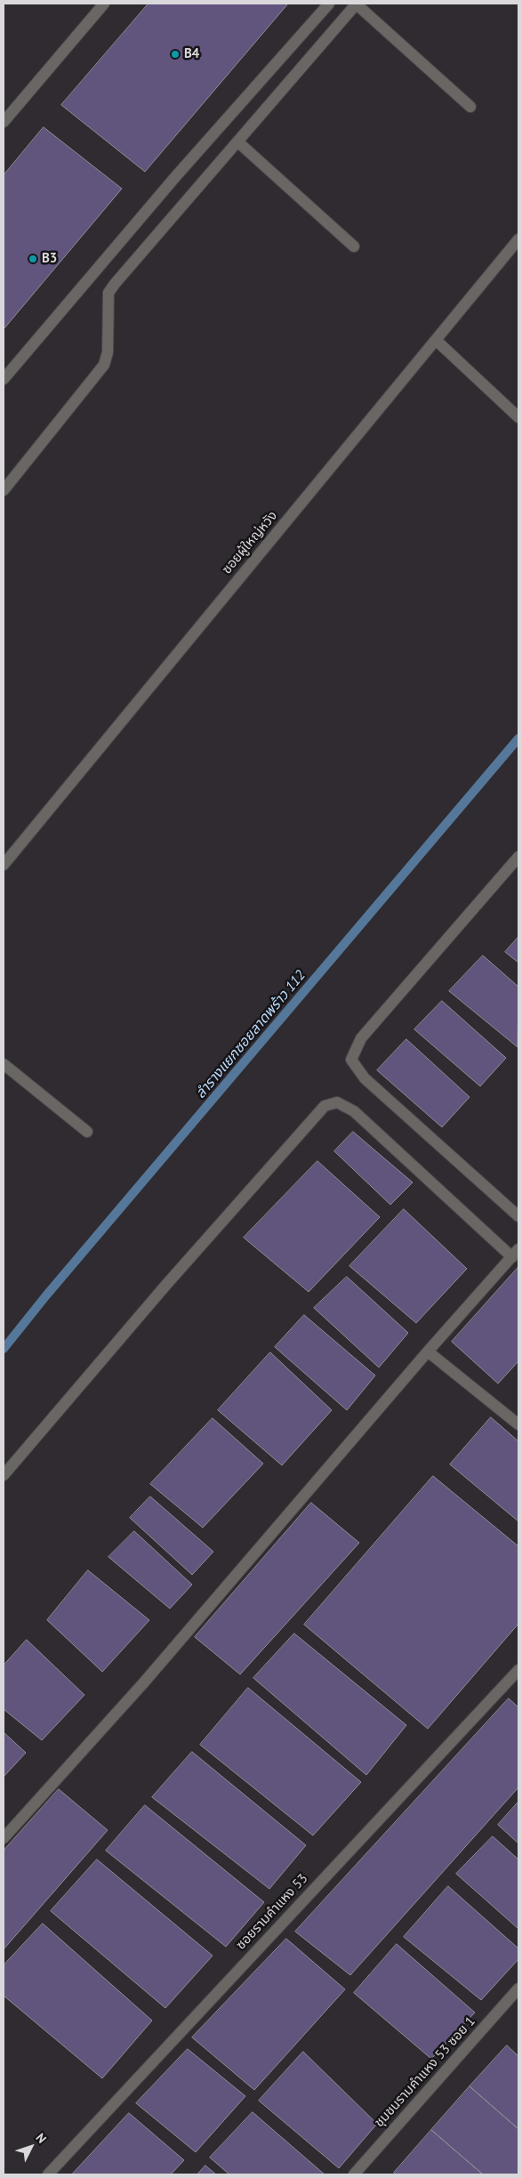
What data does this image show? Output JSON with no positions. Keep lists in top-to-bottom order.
{
  "streets": {
    "street": ["ซอยผู้ใหญ่หวัง", "ซอยรามคำแหง 53", "ชุมชนรามคำแหง 53 ซอย 1"]
  },
  "water": ["ลำรางแยกซอยลาดพร้าว 112"],
  "places": ["B4", "B3"],
  "north": "top right"
}
